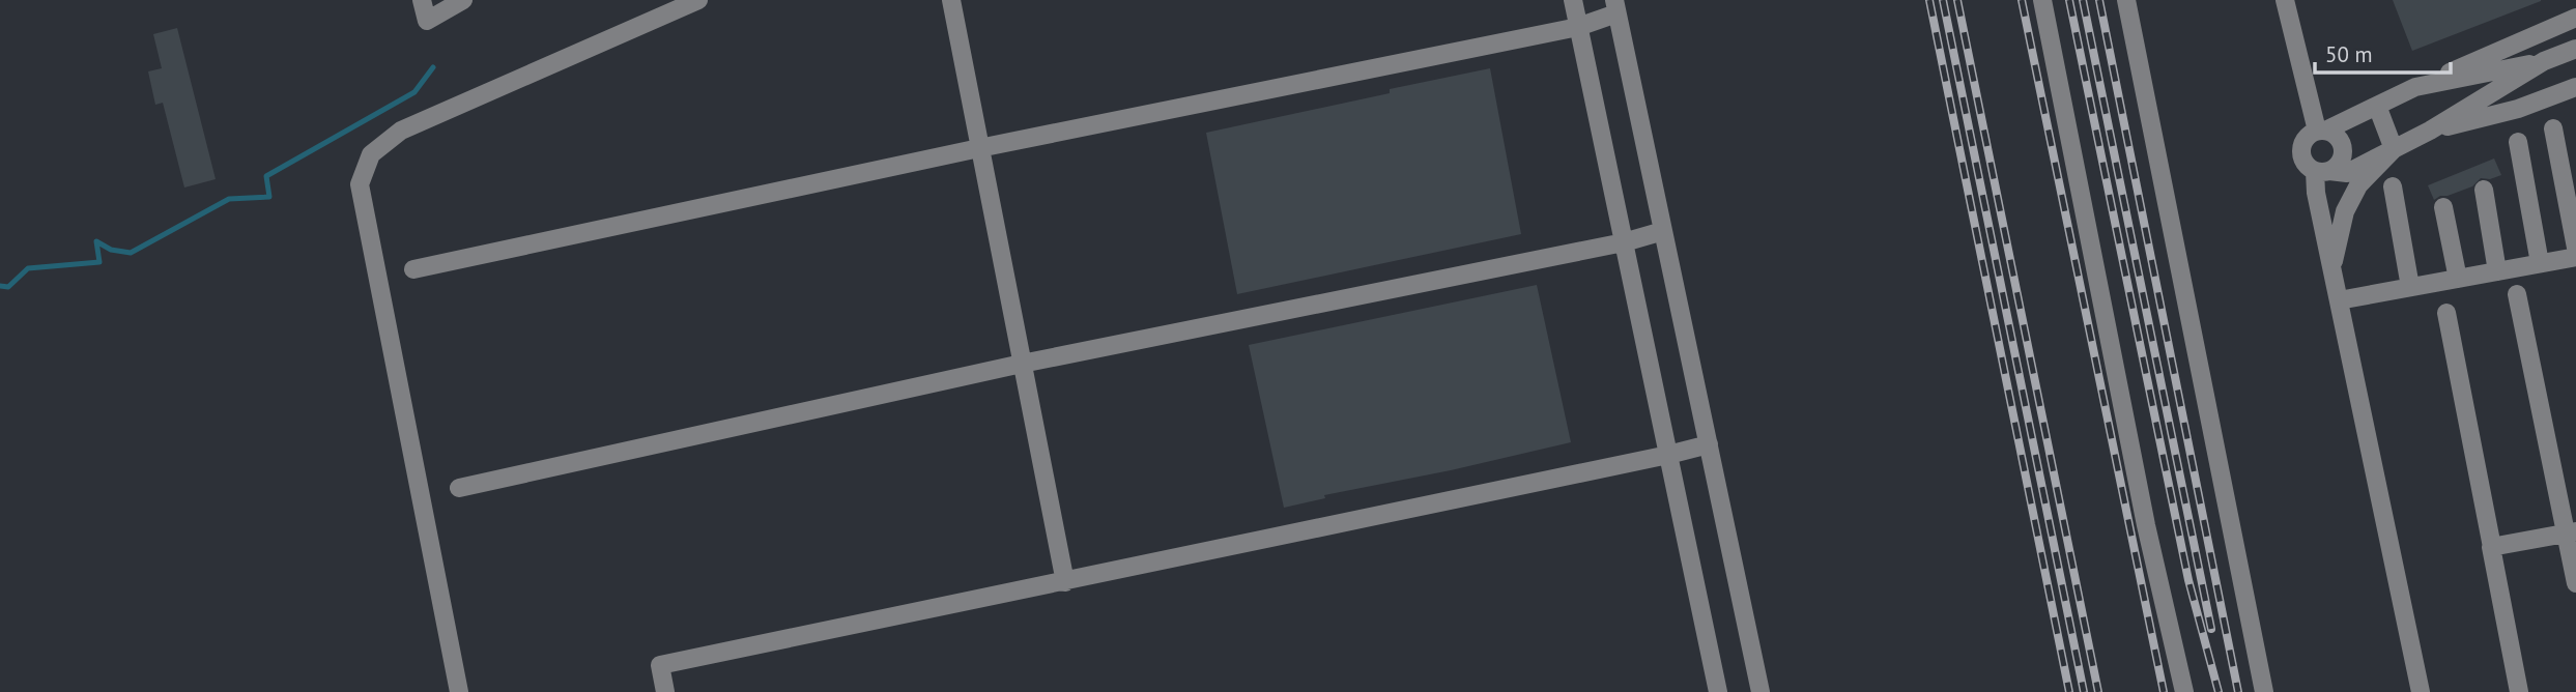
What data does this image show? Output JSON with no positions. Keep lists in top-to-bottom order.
{
  "scale_bar": "50 m"
}
